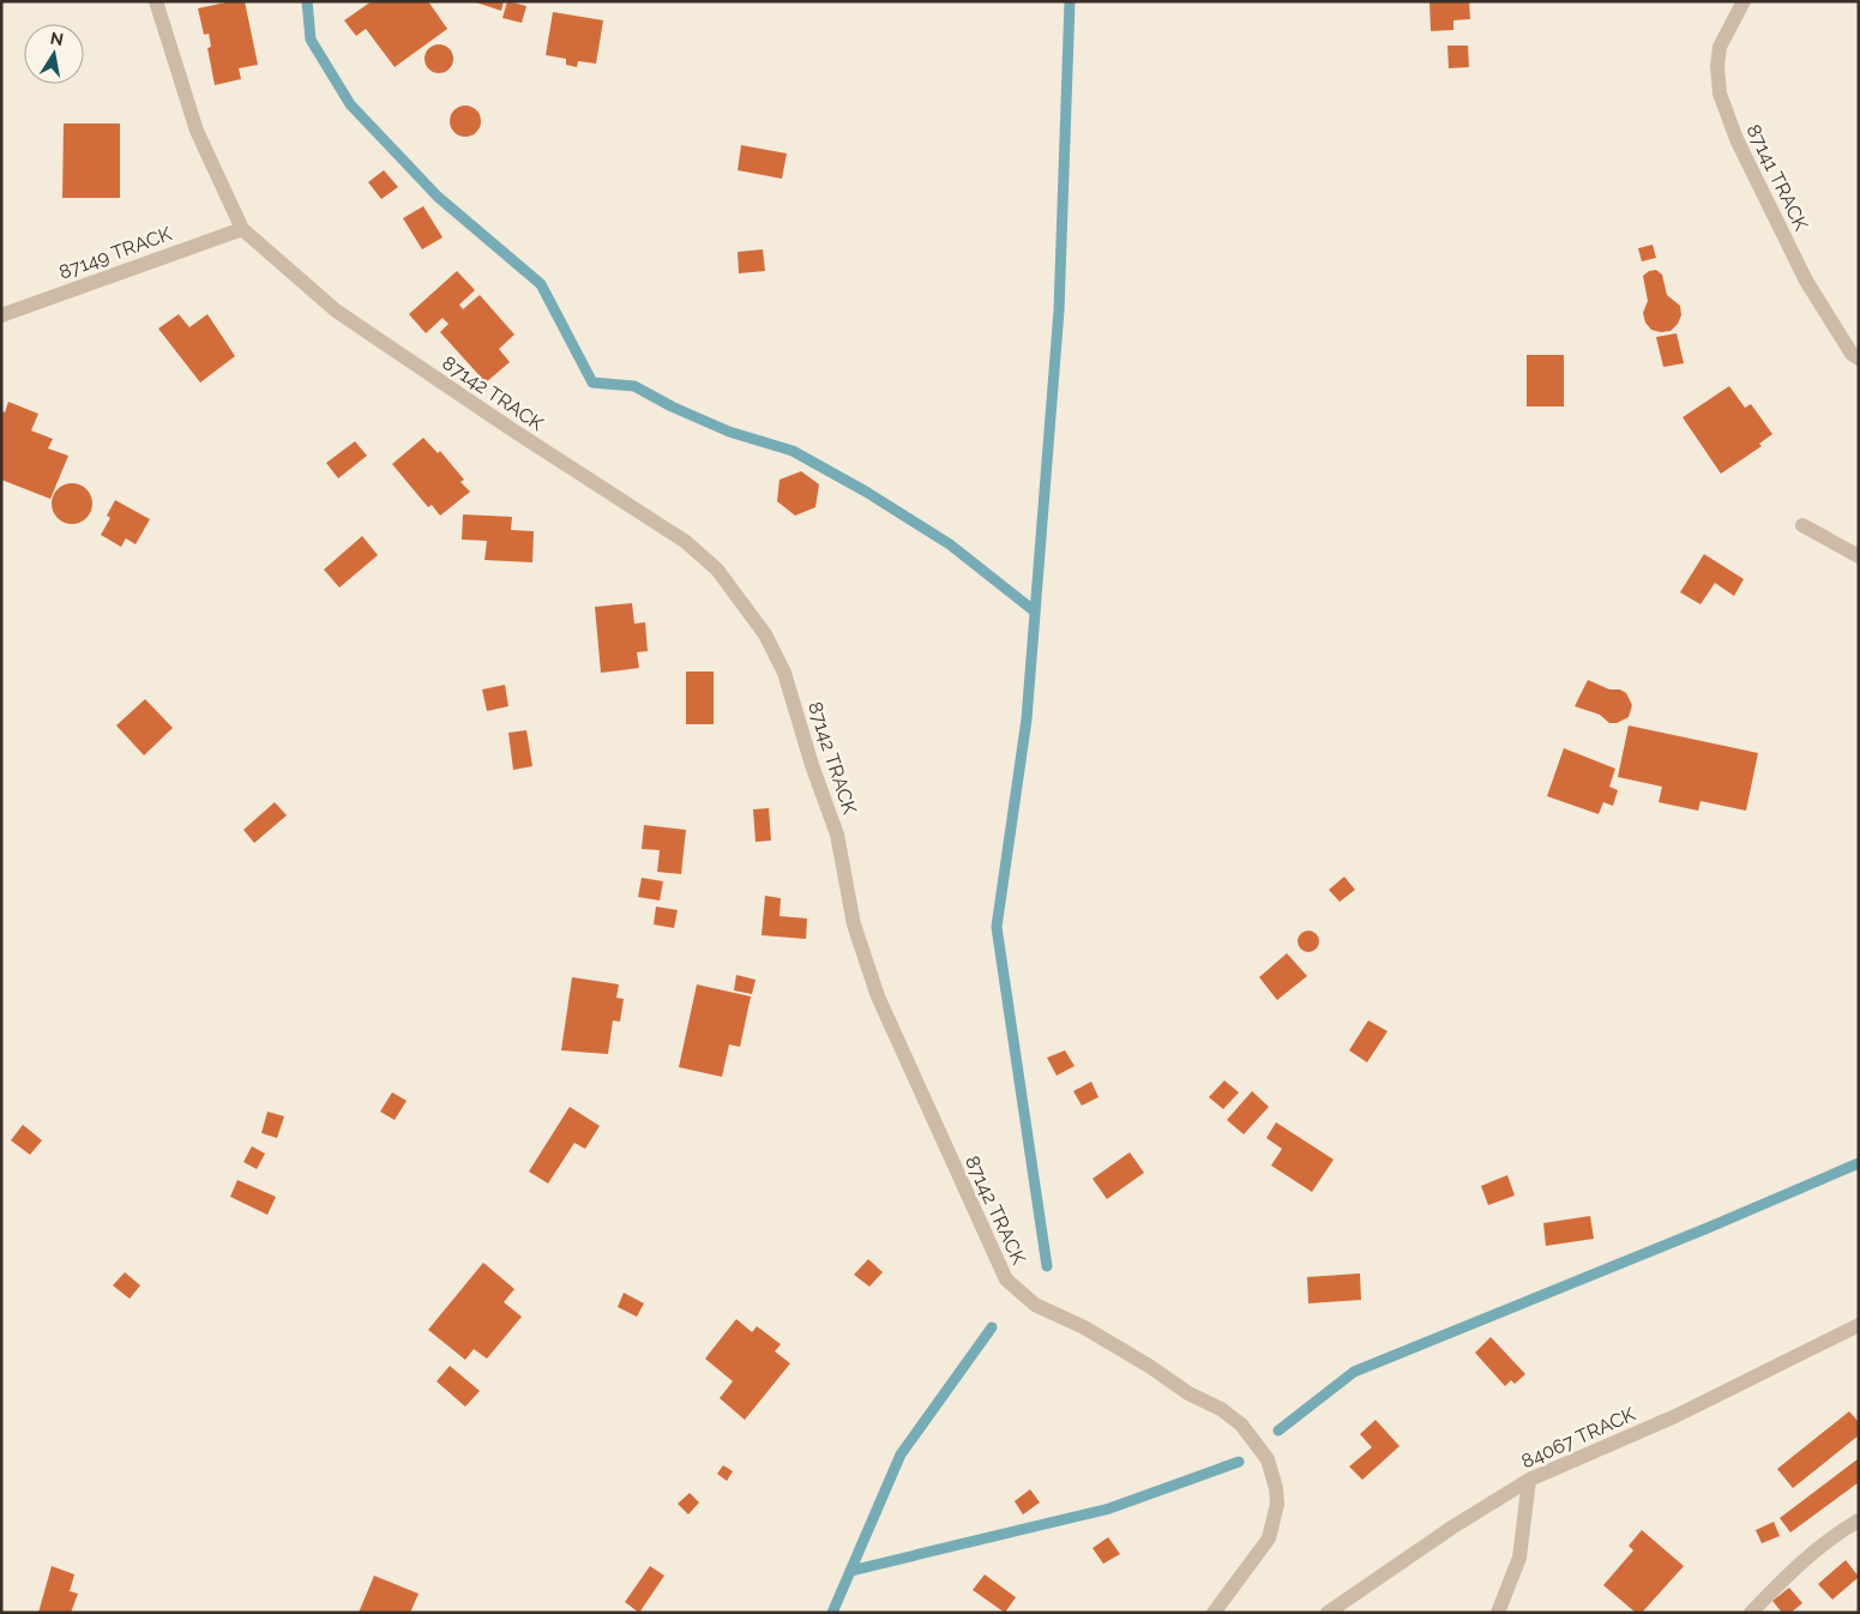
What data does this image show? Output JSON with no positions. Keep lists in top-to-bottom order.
{
  "streets": {
    "street": [
      "87141 TRACK",
      "87149 TRACK",
      "87142 TRACK",
      "84067 TRACK"
    ]
  },
  "crossings": [
    ["87149 TRACK", "87142 TRACK"]
  ],
  "north": "top"
}
